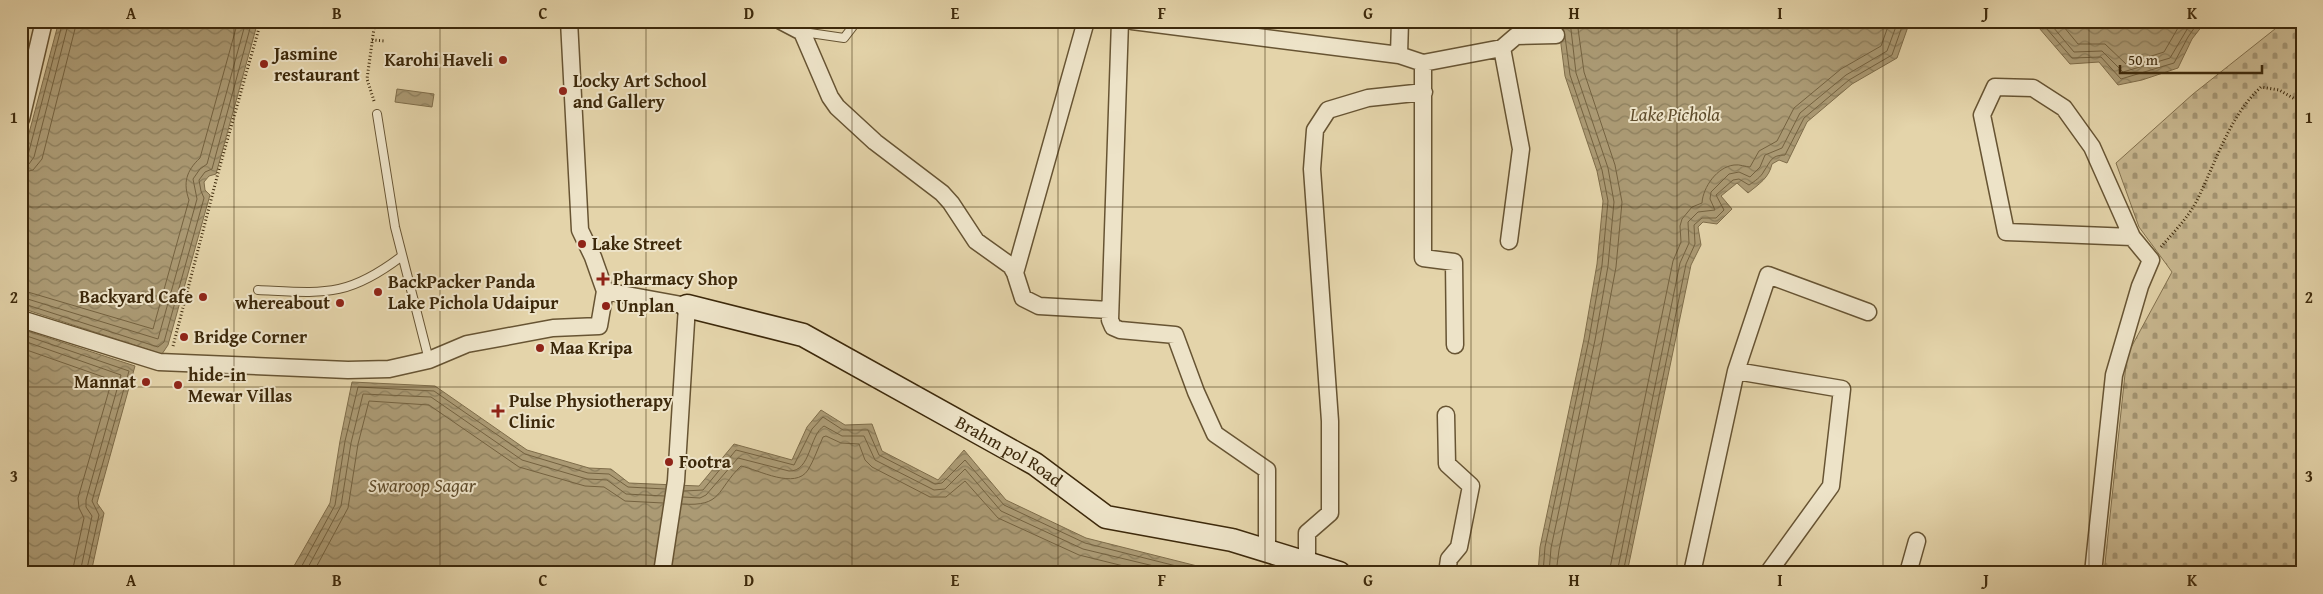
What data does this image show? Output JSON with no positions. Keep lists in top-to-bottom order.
{
  "streets": {
    "street": ["Brahm pol Road"]
  },
  "water": ["Lake Pichola", "Swaroop Sagar"],
  "places": {
    "other": [
      "Karohi Haveli",
      "Jasmine restaurant",
      "Locky Art School and Gallery",
      "Lake Street",
      "BackPacker Panda Lake Pichola Udaipur",
      "Backyard Cafe",
      "whereabout",
      "Unplan",
      "Bridge Corner",
      "Maa Kripa",
      "Mannat",
      "hide-in Mewar Villas",
      "Footra"
    ],
    "health": ["Pharmacy Shop", "Pulse Physiotherapy Clinic"]
  },
  "scale_bar": "50 m",
  "grid": {
    "columns": [
      "A",
      "B",
      "C",
      "D",
      "E",
      "F",
      "G",
      "H",
      "I",
      "J",
      "K"
    ],
    "rows": ["1", "2", "3"]
  }
}
